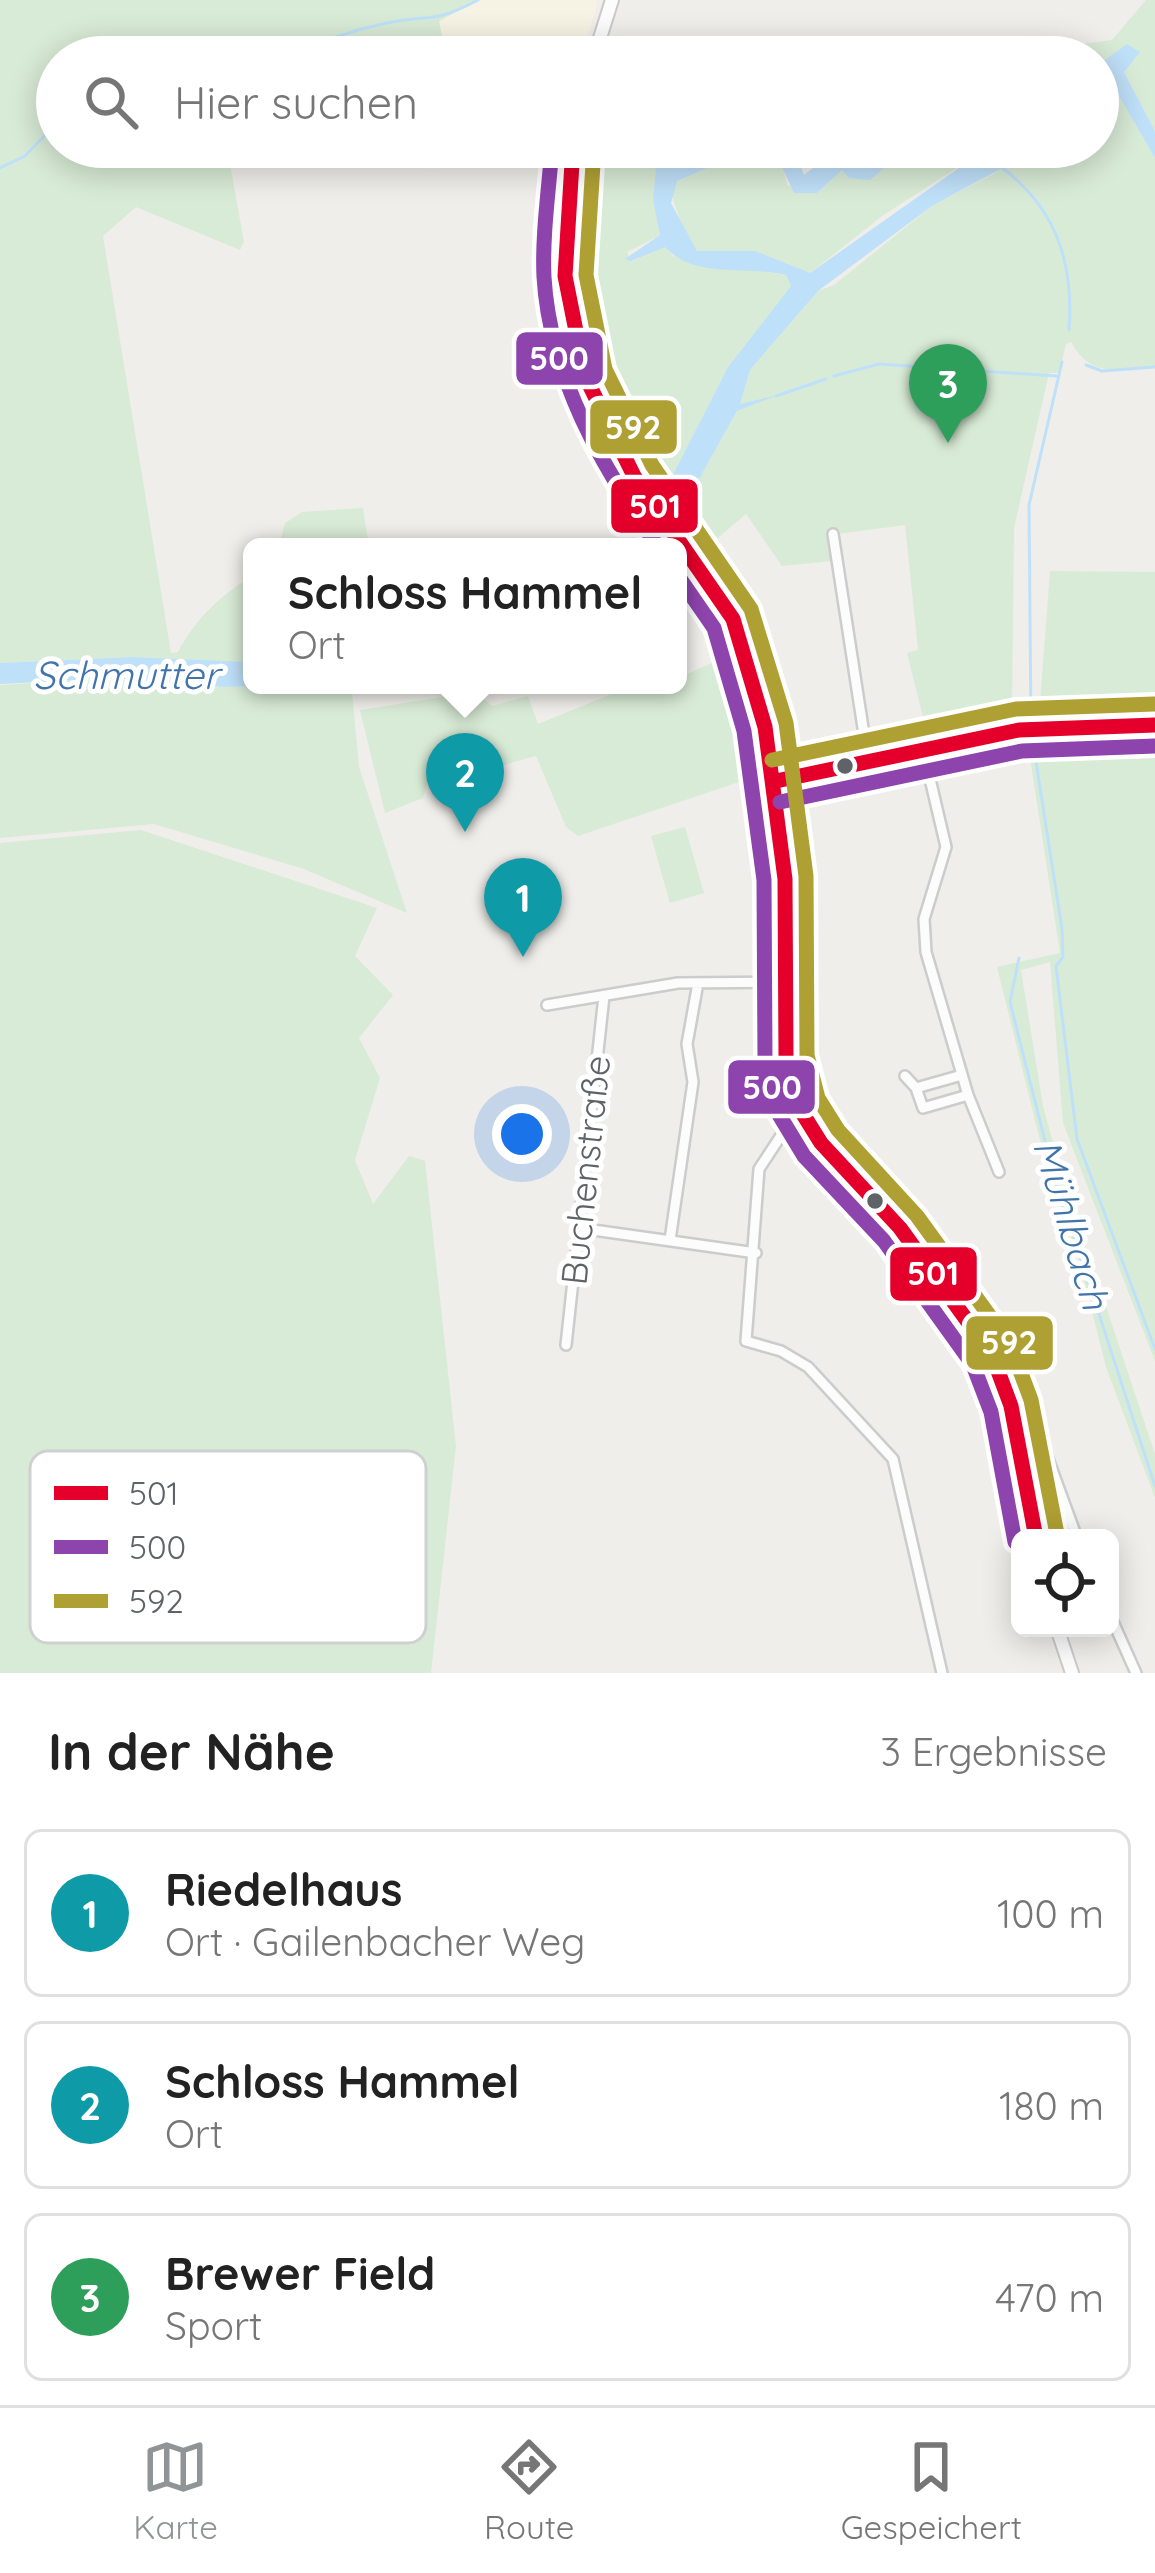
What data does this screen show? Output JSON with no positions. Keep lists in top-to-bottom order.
{
  "streets": {
    "street": ["Buchenstraße"]
  },
  "water": ["Schmutter", "Mühlbach"],
  "lines": ["transit line 501", "transit line 500", "transit line 592"],
  "legend": ["501", "500", "592"],
  "page": {
    "search": "Hier suchen",
    "pins": ["3", "2", "1"],
    "popup": ["Schloss Hammel", "Ort"],
    "heading": ["In der Nähe", "3 Ergebnisse"],
    "list": [
      {
        "mark": "1",
        "name": "Riedelhaus",
        "note": "Ort · Gailenbacher Weg",
        "value": "100 m"
      },
      {
        "mark": "2",
        "name": "Schloss Hammel",
        "note": "Ort",
        "value": "180 m"
      },
      {
        "mark": "3",
        "name": "Brewer Field",
        "note": "Sport",
        "value": "470 m"
      }
    ],
    "nav": ["Karte", "Route", "Gespeichert"]
  }
}
